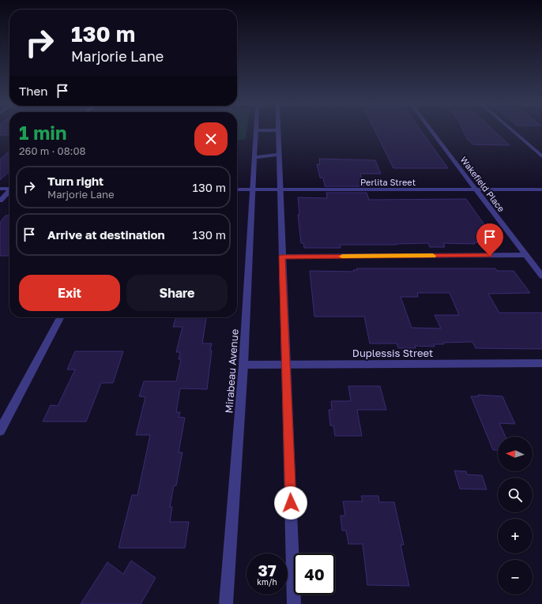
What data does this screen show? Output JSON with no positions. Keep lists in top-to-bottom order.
{
  "streets": {
    "street": [
      "Perlita Street",
      "Wakefield Place",
      "Duplessis Street",
      "Mirabeau Avenue"
    ]
  },
  "crossings": [
    ["Perlita Street", "Wakefield Place"],
    ["Perlita Street", "Mirabeau Avenue"],
    ["Duplessis Street", "Mirabeau Avenue"]
  ],
  "north": "left",
  "page": {
    "turn": ["130 m", "Marjorie Lane"],
    "then": "Then",
    "heading": ["1 min", "260 m · 08:08"],
    "list": [
      {
        "name": "Turn right",
        "note": "Marjorie Lane",
        "value": "130 m"
      },
      {
        "name": "Arrive at destination",
        "value": "130 m"
      }
    ],
    "buttons": ["Exit", "Share"],
    "map_buttons": ["+", "−"],
    "speed": "37 km/h",
    "limit": "40"
  }
}
